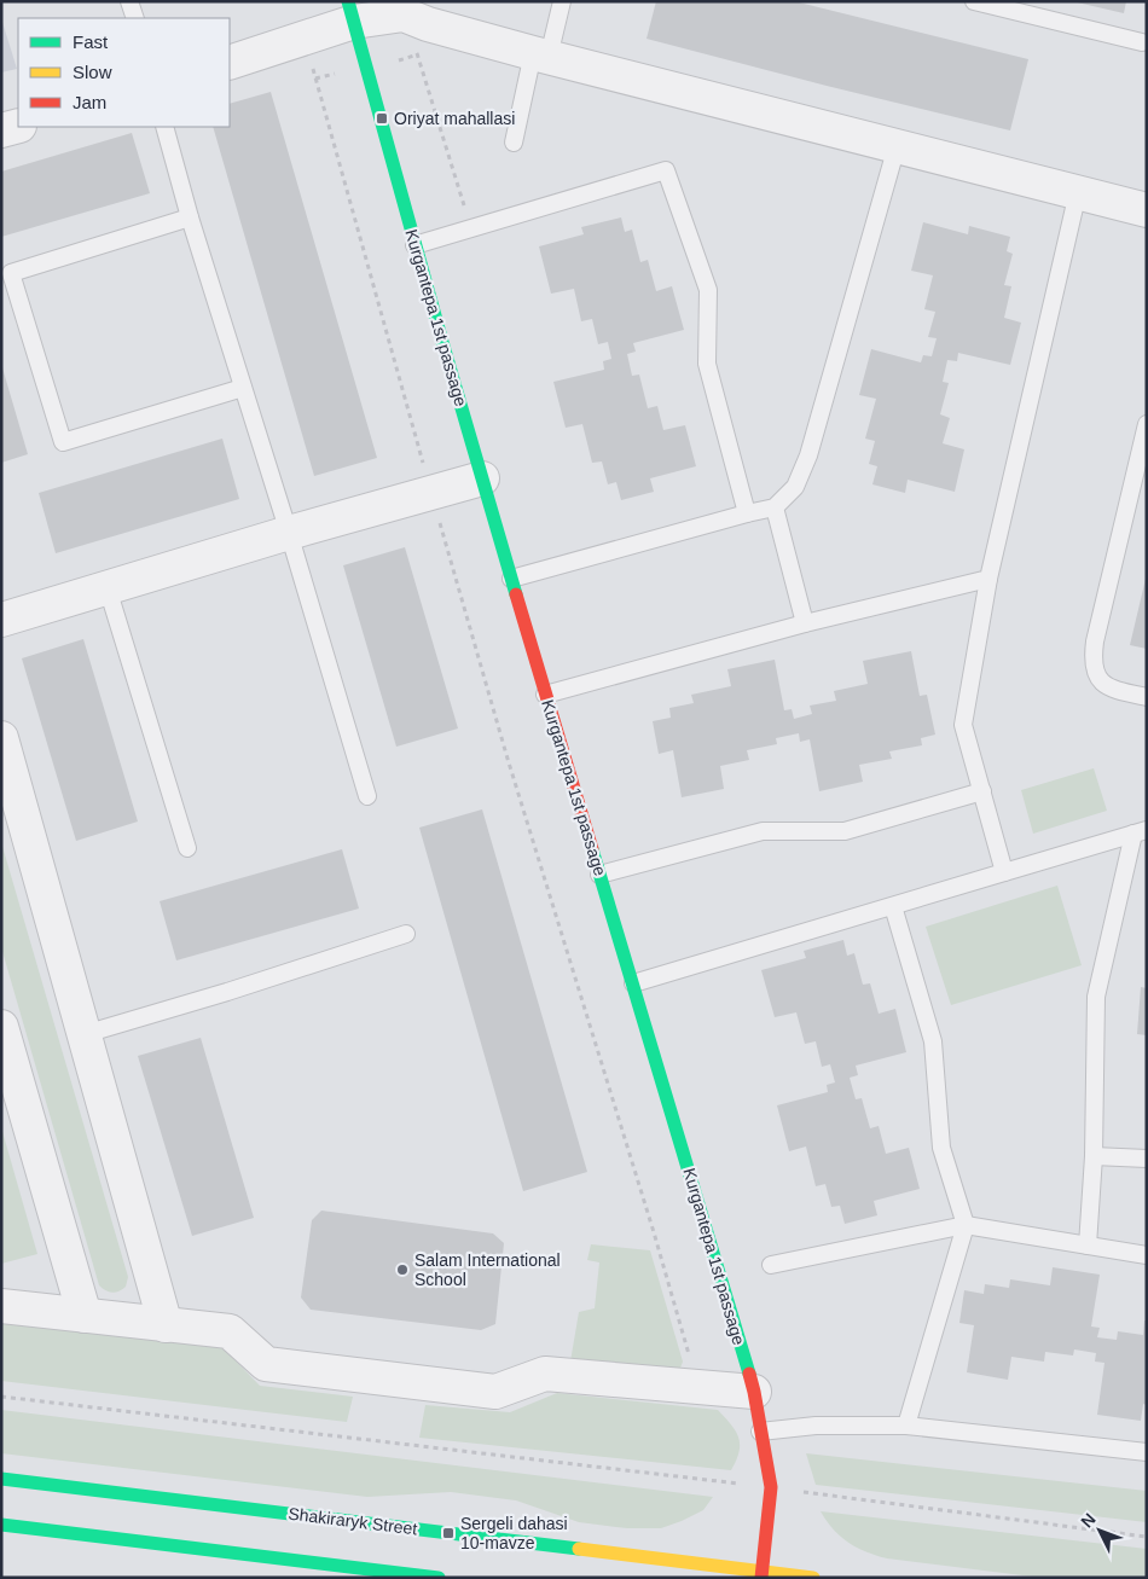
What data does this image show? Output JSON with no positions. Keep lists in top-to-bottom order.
{
  "streets": {
    "street": ["Kurgantepa 1st passage", "Shakiraryk Street"]
  },
  "crossings": [
    ["Kurgantepa 1st passage", "Shakiraryk Street"]
  ],
  "places": {
    "transit": ["Oriyat mahallasi", "Sergeli dahasi 10-mavze"],
    "other": ["Salam International School"]
  },
  "legend": ["Fast", "Slow", "Jam"],
  "north": "top left"
}
